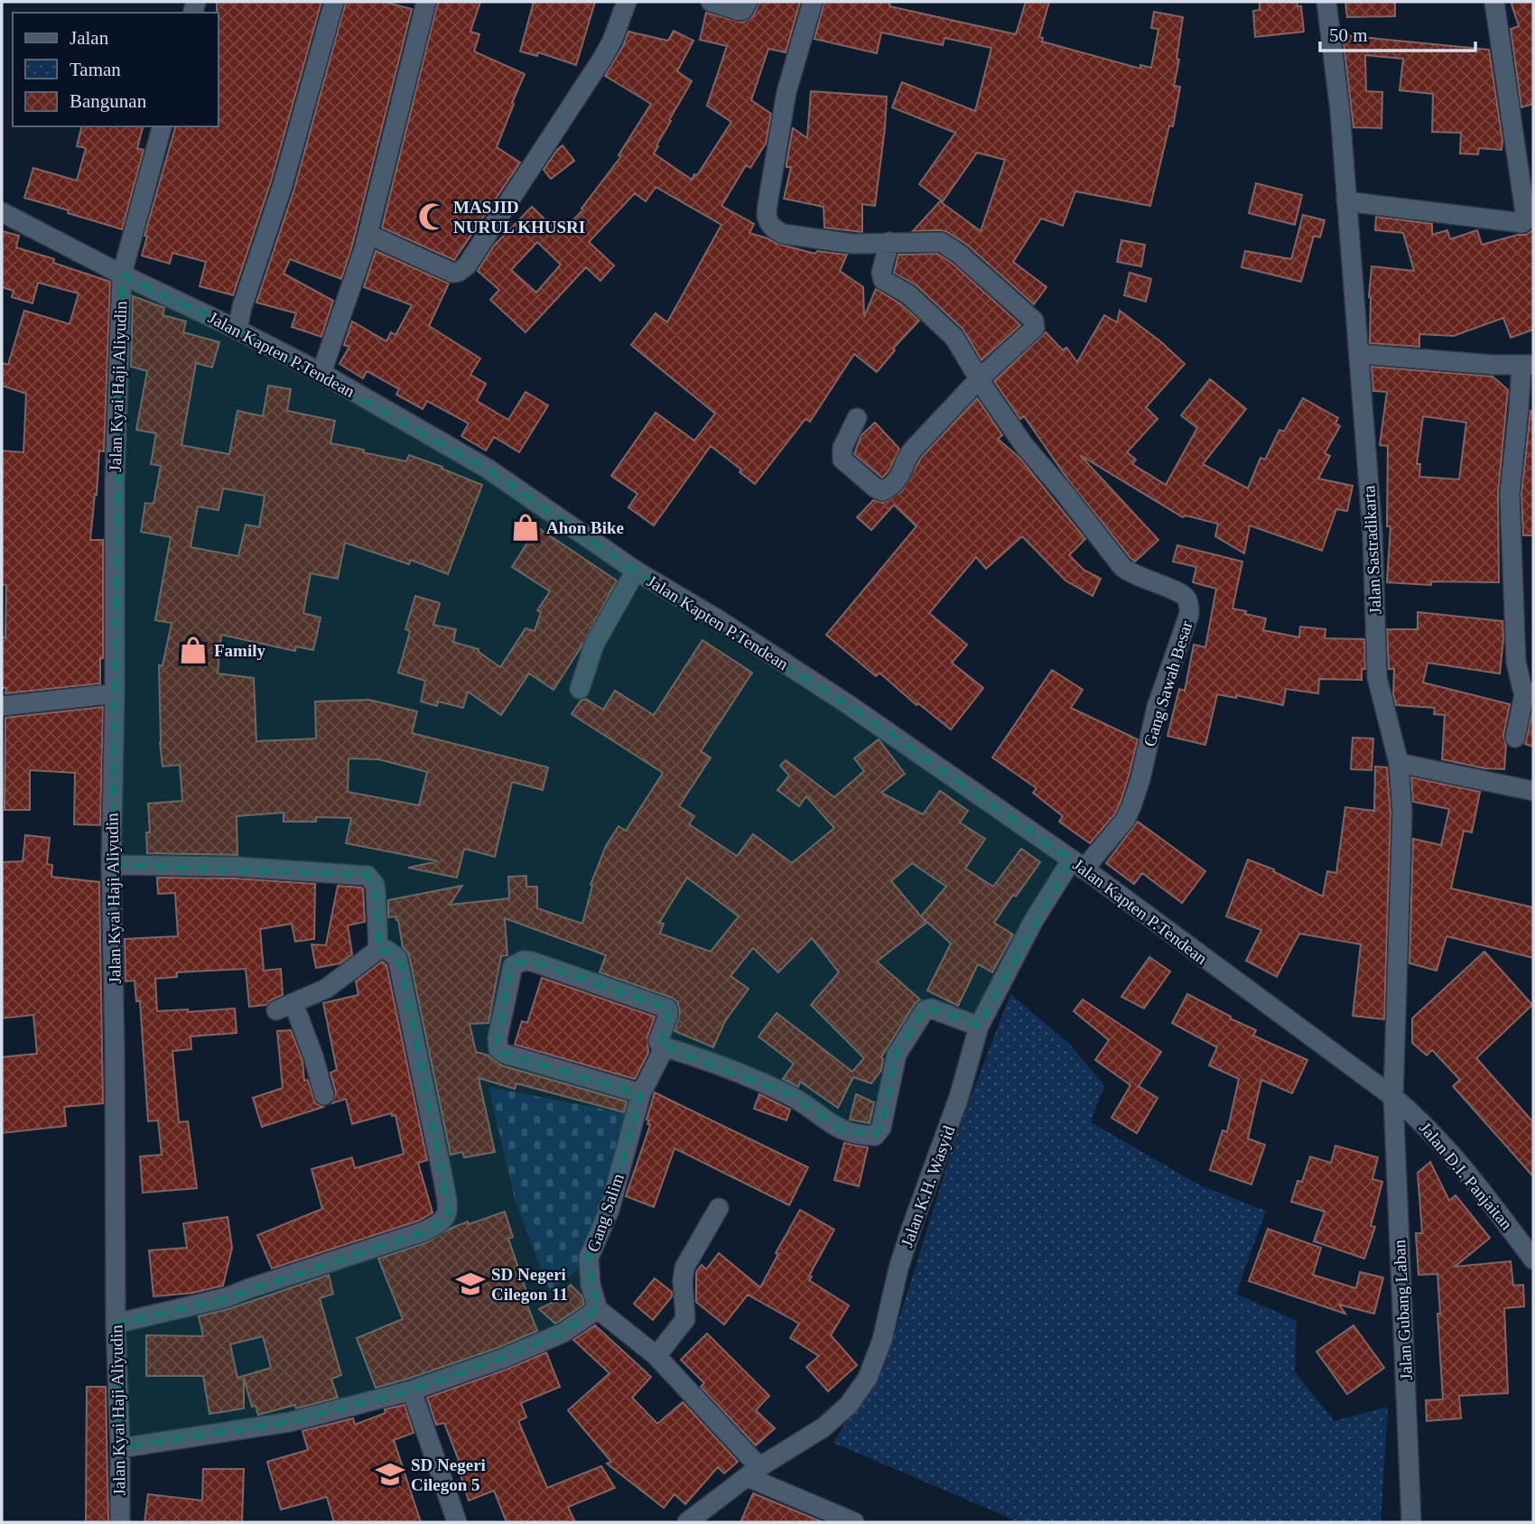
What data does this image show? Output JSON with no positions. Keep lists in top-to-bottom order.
{
  "streets": {
    "street": [
      "Jalan Kapten P.Tendean",
      "Jalan Kyai Haji Aliyudin",
      "Jalan Sastradikarta",
      "Gang Sawah Besar",
      "Jalan D.I. Panjaitan",
      "Jalan K.H. Wasyid",
      "Gang Salim",
      "Jalan Gubang Laban"
    ]
  },
  "crossings": [
    ["Jalan Kapten P.Tendean", "Jalan Kyai Haji Aliyudin"],
    ["Jalan Kapten P.Tendean", "Jalan Sastradikarta"],
    ["Jalan Kapten P.Tendean", "Gang Sawah Besar"],
    ["Jalan Kapten P.Tendean", "Jalan D.I. Panjaitan"],
    ["Jalan Kapten P.Tendean", "Jalan K.H. Wasyid"],
    ["Jalan Kapten P.Tendean", "Jalan Gubang Laban"],
    ["Jalan Sastradikarta", "Jalan D.I. Panjaitan"],
    ["Jalan Sastradikarta", "Jalan Gubang Laban"],
    ["Gang Sawah Besar", "Jalan K.H. Wasyid"],
    ["Jalan D.I. Panjaitan", "Jalan Gubang Laban"]
  ],
  "places": {
    "mosque": ["MASJID NURUL KHUSRI"],
    "shop": ["Ahon Bike", "Family"],
    "school or university": ["SD Negeri Cilegon 11", "SD Negeri Cilegon 5"]
  },
  "legend": ["Jalan", "Taman", "Bangunan"],
  "scale_bar": "50 m"
}
